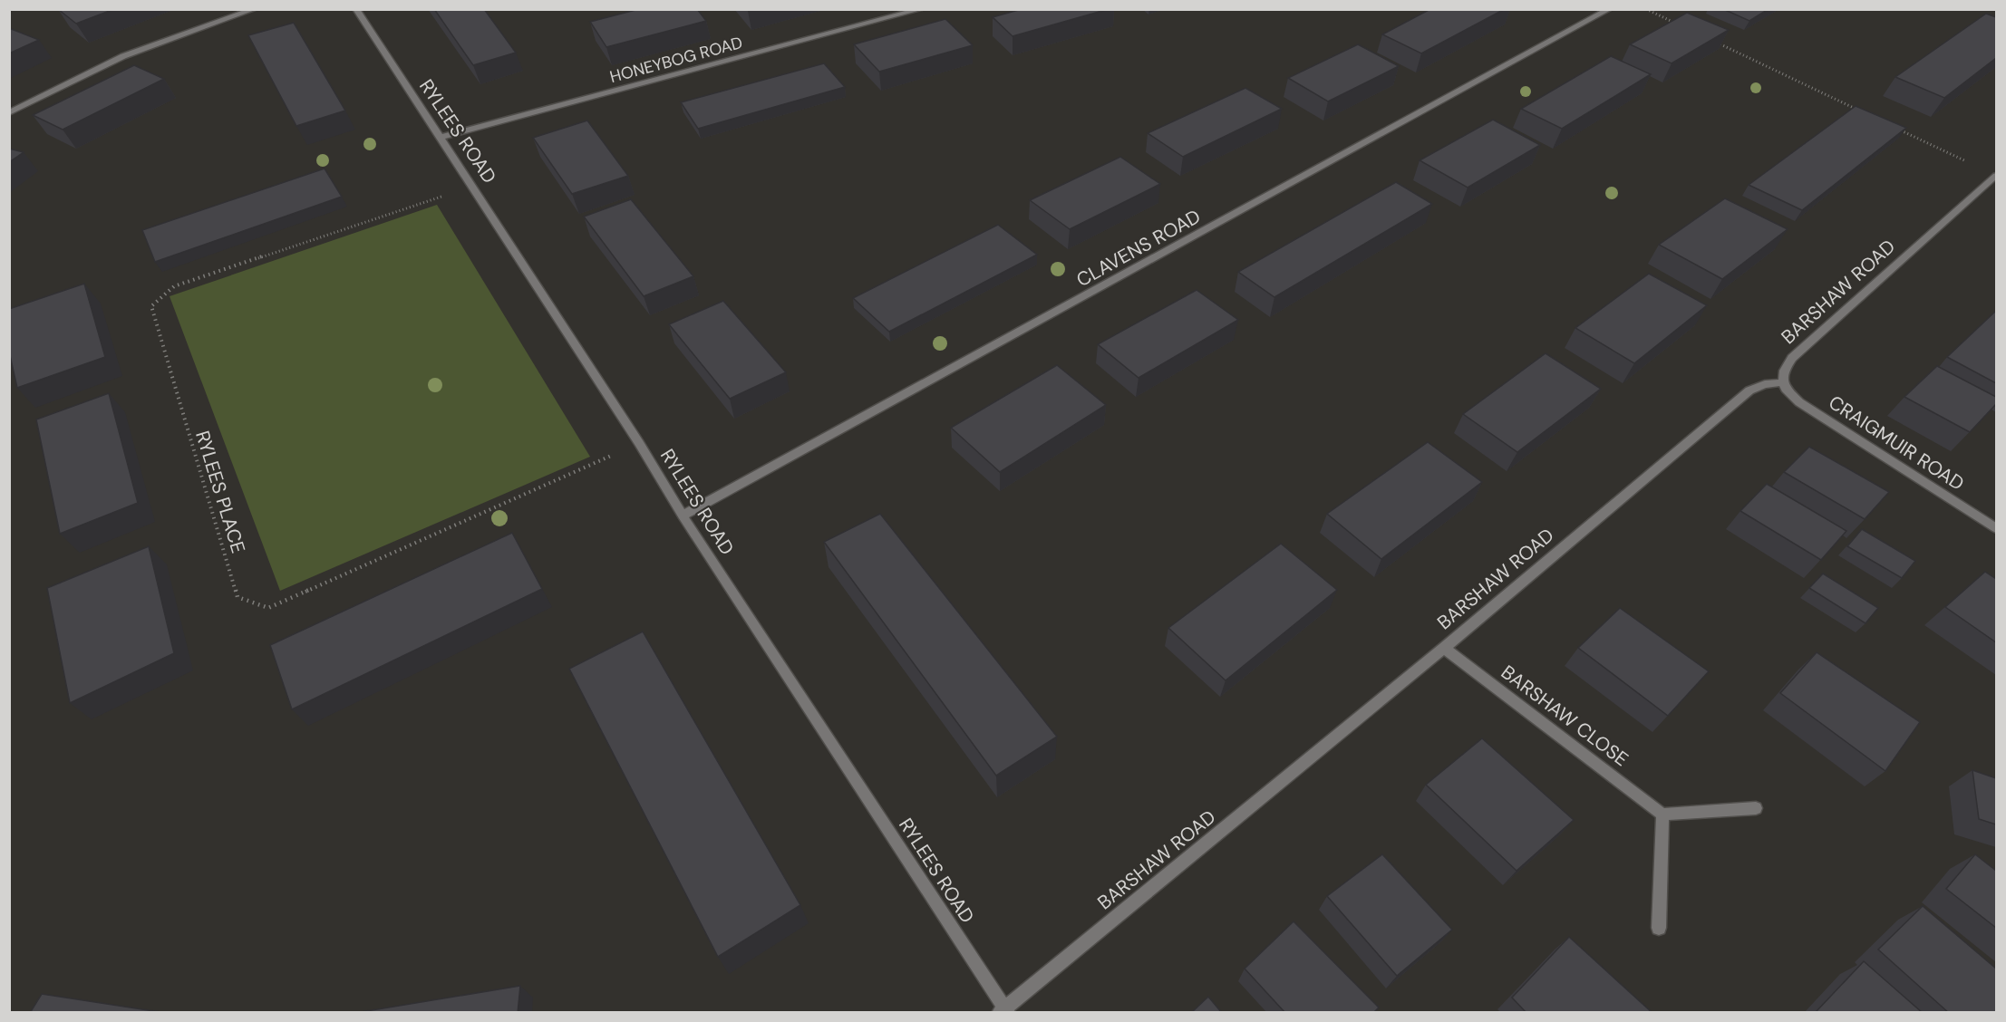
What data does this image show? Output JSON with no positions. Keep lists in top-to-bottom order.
{
  "streets": {
    "street": [
      "HONEYBOG ROAD",
      "RYLEES ROAD",
      "CLAVENS ROAD",
      "BARSHAW ROAD",
      "CRAIGMUIR ROAD",
      "BARSHAW CLOSE"
    ],
    "path": ["RYLEES PLACE"]
  },
  "crossings": [
    ["HONEYBOG ROAD", "RYLEES ROAD"],
    ["RYLEES ROAD", "CLAVENS ROAD"],
    ["RYLEES ROAD", "BARSHAW ROAD"],
    ["RYLEES ROAD", "RYLEES PLACE"],
    ["BARSHAW ROAD", "CRAIGMUIR ROAD"],
    ["BARSHAW ROAD", "BARSHAW CLOSE"]
  ]
}
